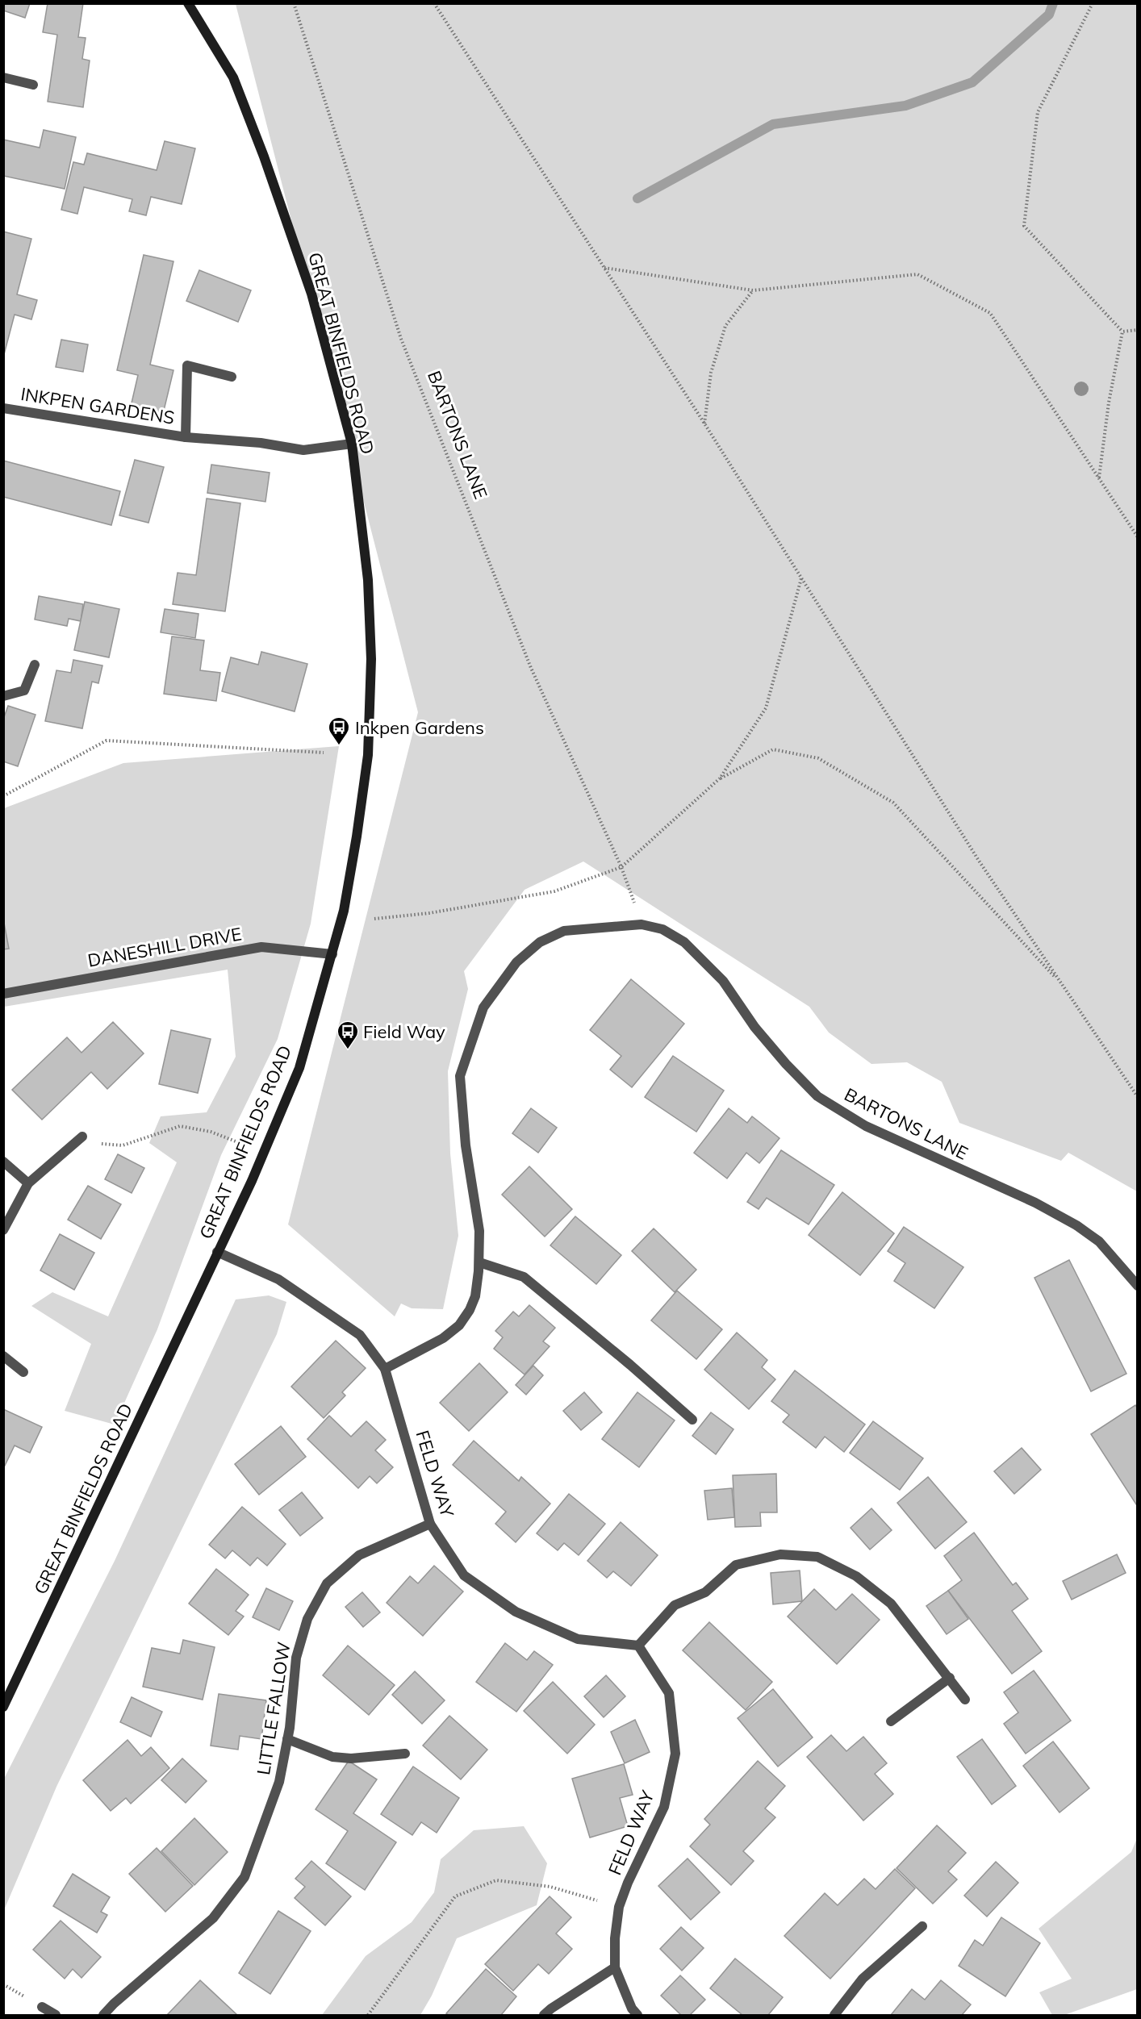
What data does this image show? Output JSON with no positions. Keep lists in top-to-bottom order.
{
  "streets": {
    "street": [
      "GREAT BINFIELDS ROAD",
      "INKPEN GARDENS",
      "BARTONS LANE",
      "DANESHILL DRIVE",
      "FELD WAY",
      "LITTLE FALLOW"
    ]
  },
  "crossings": [
    ["GREAT BINFIELDS ROAD", "INKPEN GARDENS"],
    ["GREAT BINFIELDS ROAD", "DANESHILL DRIVE"],
    ["GREAT BINFIELDS ROAD", "FELD WAY"],
    ["FELD WAY", "LITTLE FALLOW"]
  ],
  "places": {
    "bus stop": ["Inkpen Gardens", "Field Way"]
  }
}
